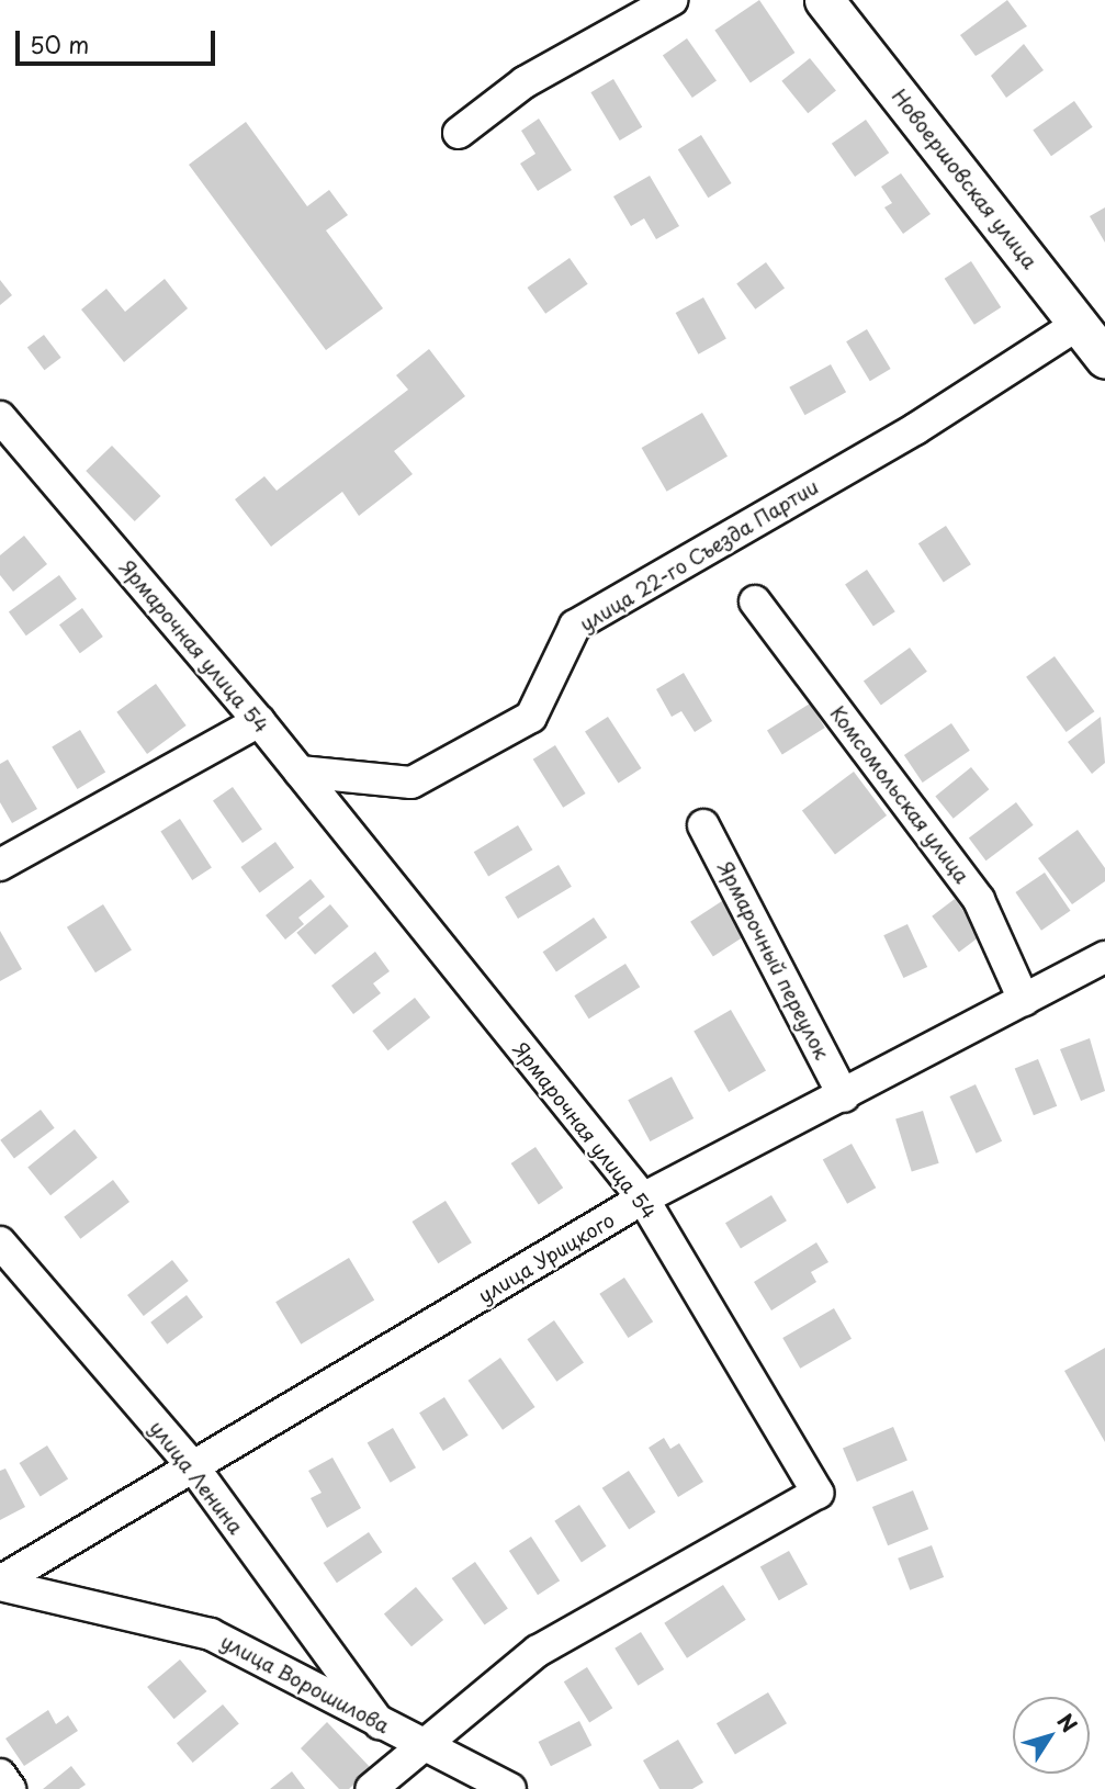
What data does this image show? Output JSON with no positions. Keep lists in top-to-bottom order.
{
  "streets": {
    "main road": ["Новоершовская улица"],
    "street": [
      "улица 22-го Съезда Партии",
      "Ярмарочная улица 54",
      "Комсомольская улица",
      "Ярмарочный переулок",
      "улица Урицкого",
      "улица Ленина",
      "улица Ворошилова"
    ]
  },
  "crossings": [
    ["Новоершовская улица", "улица 22-го Съезда Партии"],
    ["улица 22-го Съезда Партии", "Ярмарочная улица 54"],
    ["Ярмарочная улица 54", "улица Урицкого"],
    ["Ярмарочная улица 54", "улица Ворошилова"],
    ["Комсомольская улица", "улица Урицкого"],
    ["Ярмарочный переулок", "улица Урицкого"],
    ["улица Урицкого", "улица Ленина"],
    ["улица Урицкого", "улица Ворошилова"],
    ["улица Ленина", "улица Ворошилова"]
  ],
  "scale_bar": "50 m",
  "north": "top right"
}
